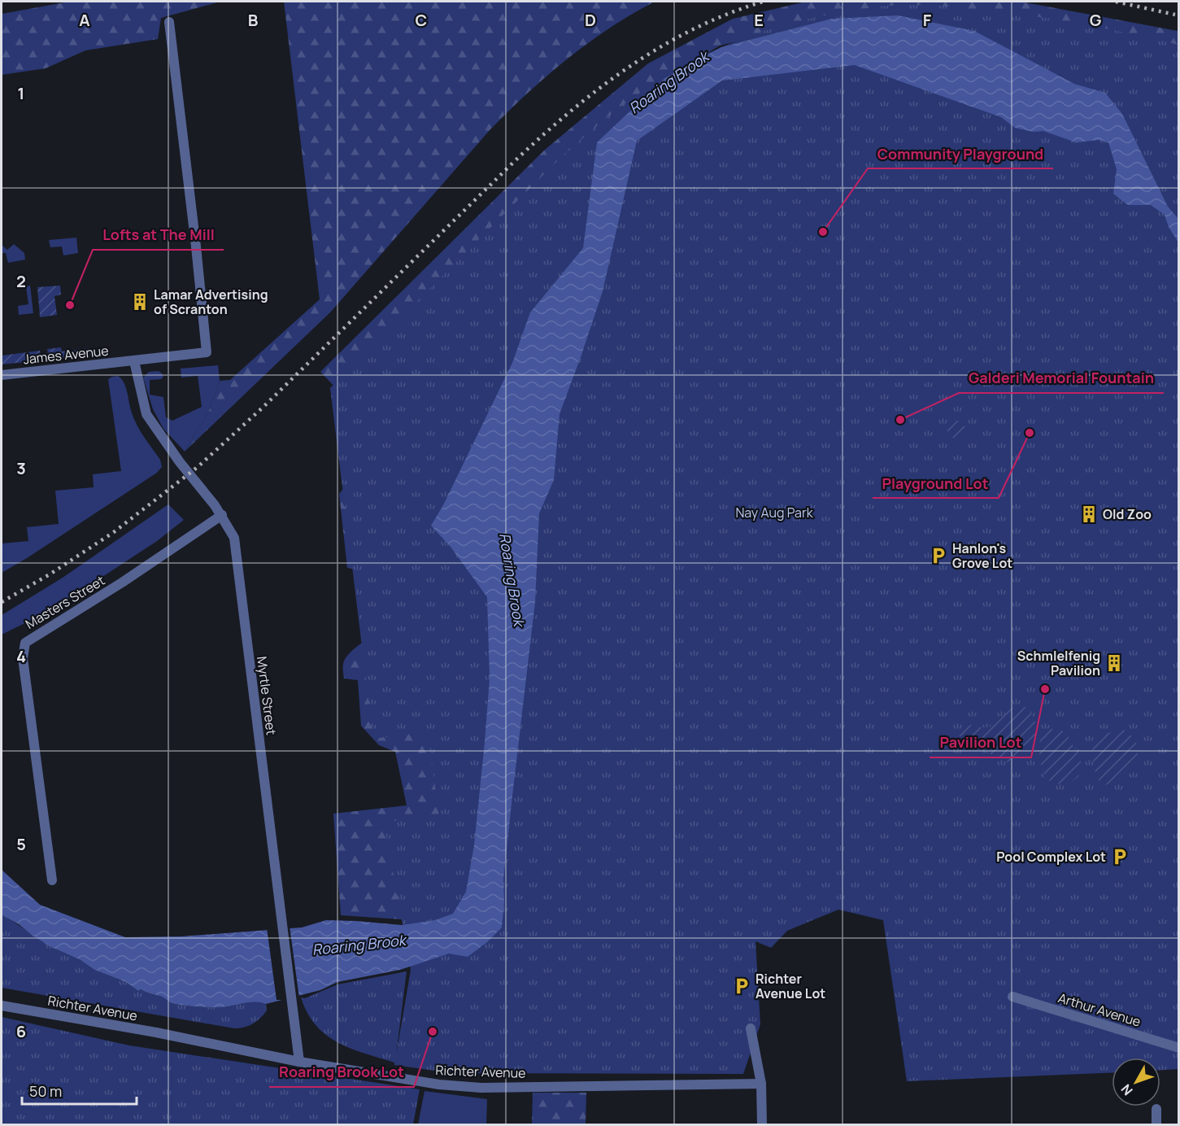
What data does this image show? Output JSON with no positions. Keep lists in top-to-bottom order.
{
  "streets": {
    "street": [
      "James Avenue",
      "Masters Street",
      "Myrtle Street",
      "Richter Avenue",
      "Arthur Avenue"
    ]
  },
  "crossings": [
    ["James Avenue", "Myrtle Street"],
    ["Masters Street", "Myrtle Street"],
    ["Myrtle Street", "Richter Avenue"]
  ],
  "water": ["Roaring Brook"],
  "parks": ["Nay Aug Park"],
  "places": {
    "other": [
      "Community Playground",
      "Lofts at The Mill",
      "Galderi Memorial Fountain",
      "Playground Lot",
      "Pavilion Lot",
      "Roaring Brook Lot"
    ],
    "building": ["Lamar Advertising of Scranton", "Old Zoo", "Schmlelfenig Pavilion"],
    "parking": ["Hanlon's Grove Lot", "Pool Complex Lot", "Richter Avenue Lot"]
  },
  "scale_bar": "50 m",
  "north": "bottom left",
  "grid": {
    "columns": [
      "A",
      "B",
      "C",
      "D",
      "E",
      "F",
      "G"
    ],
    "rows": [
      "1",
      "2",
      "3",
      "4",
      "5",
      "6"
    ]
  }
}
